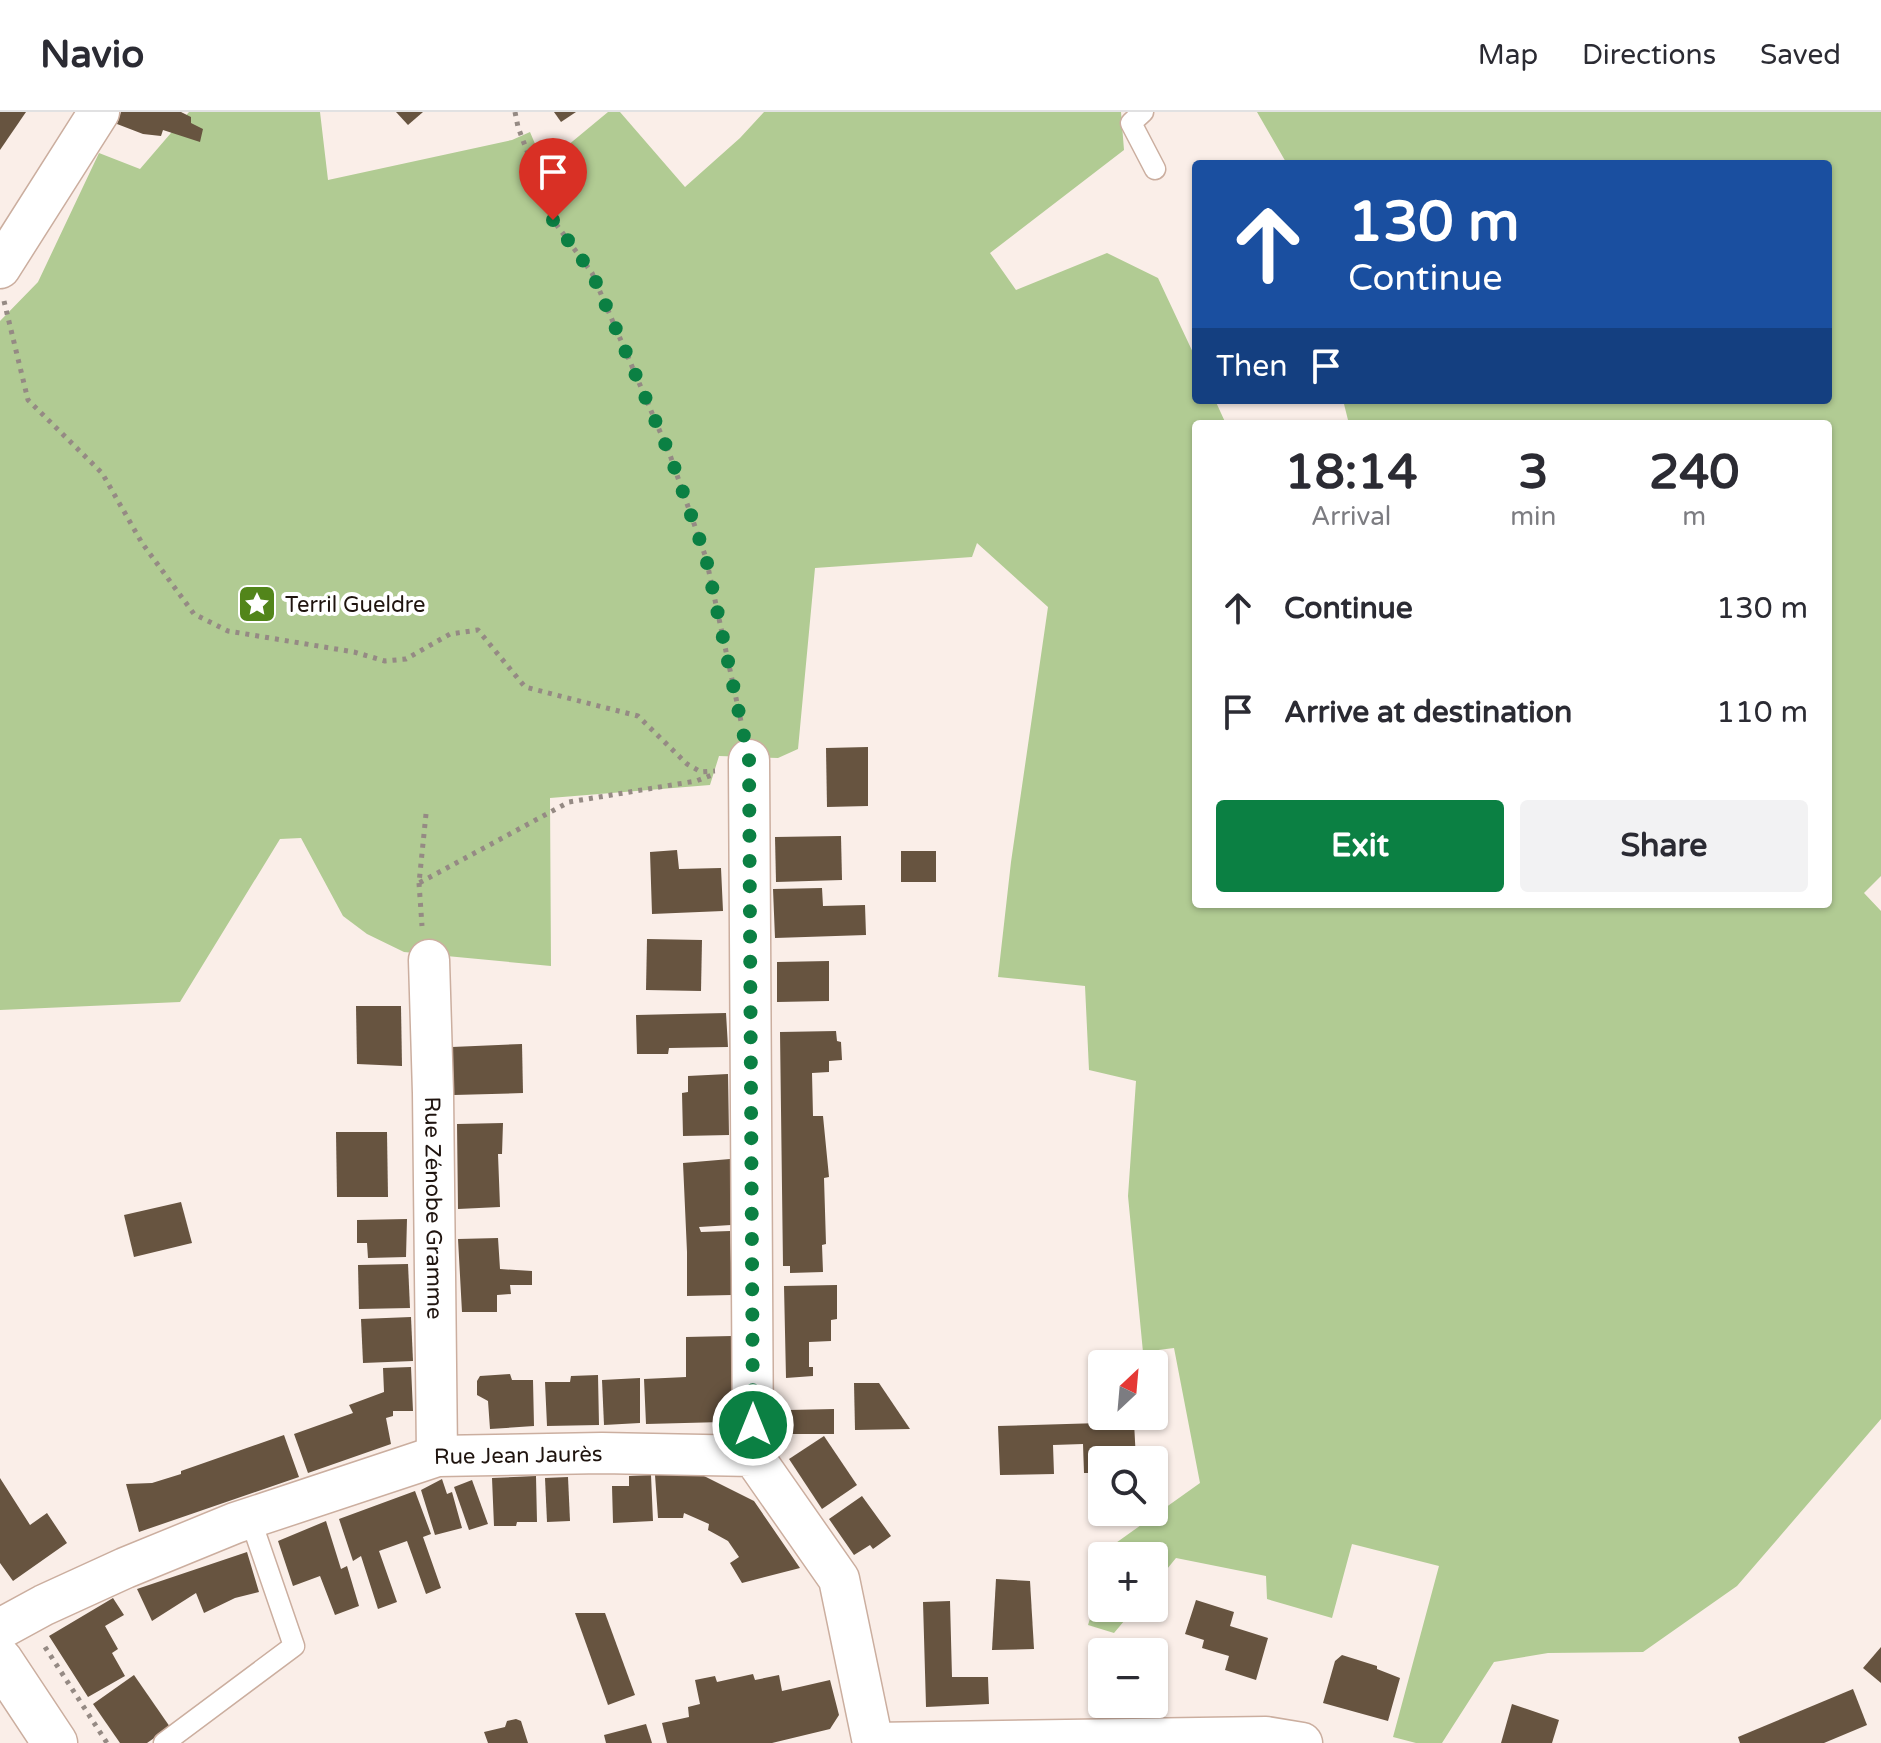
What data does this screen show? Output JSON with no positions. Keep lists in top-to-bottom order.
{
  "streets": {
    "street": ["Rue Zénobe Gramme", "Rue Jean Jaurès"]
  },
  "crossings": [
    ["Rue Zénobe Gramme", "Rue Jean Jaurès"]
  ],
  "places": {
    "place": ["Terril Gueldre"]
  },
  "north": "top right",
  "page": {
    "header": "Navio",
    "nav": ["Map", "Directions", "Saved"],
    "turn": ["130 m", "Continue"],
    "then": "Then",
    "eta": [
      "18:14",
      "Arrival",
      "3",
      "min",
      "240",
      "m"
    ],
    "list": [
      {
        "name": "Continue",
        "value": "130 m"
      },
      {
        "name": "Arrive at destination",
        "value": "110 m"
      }
    ],
    "buttons": ["Exit", "Share"],
    "map_buttons": ["+", "−"]
  }
}
